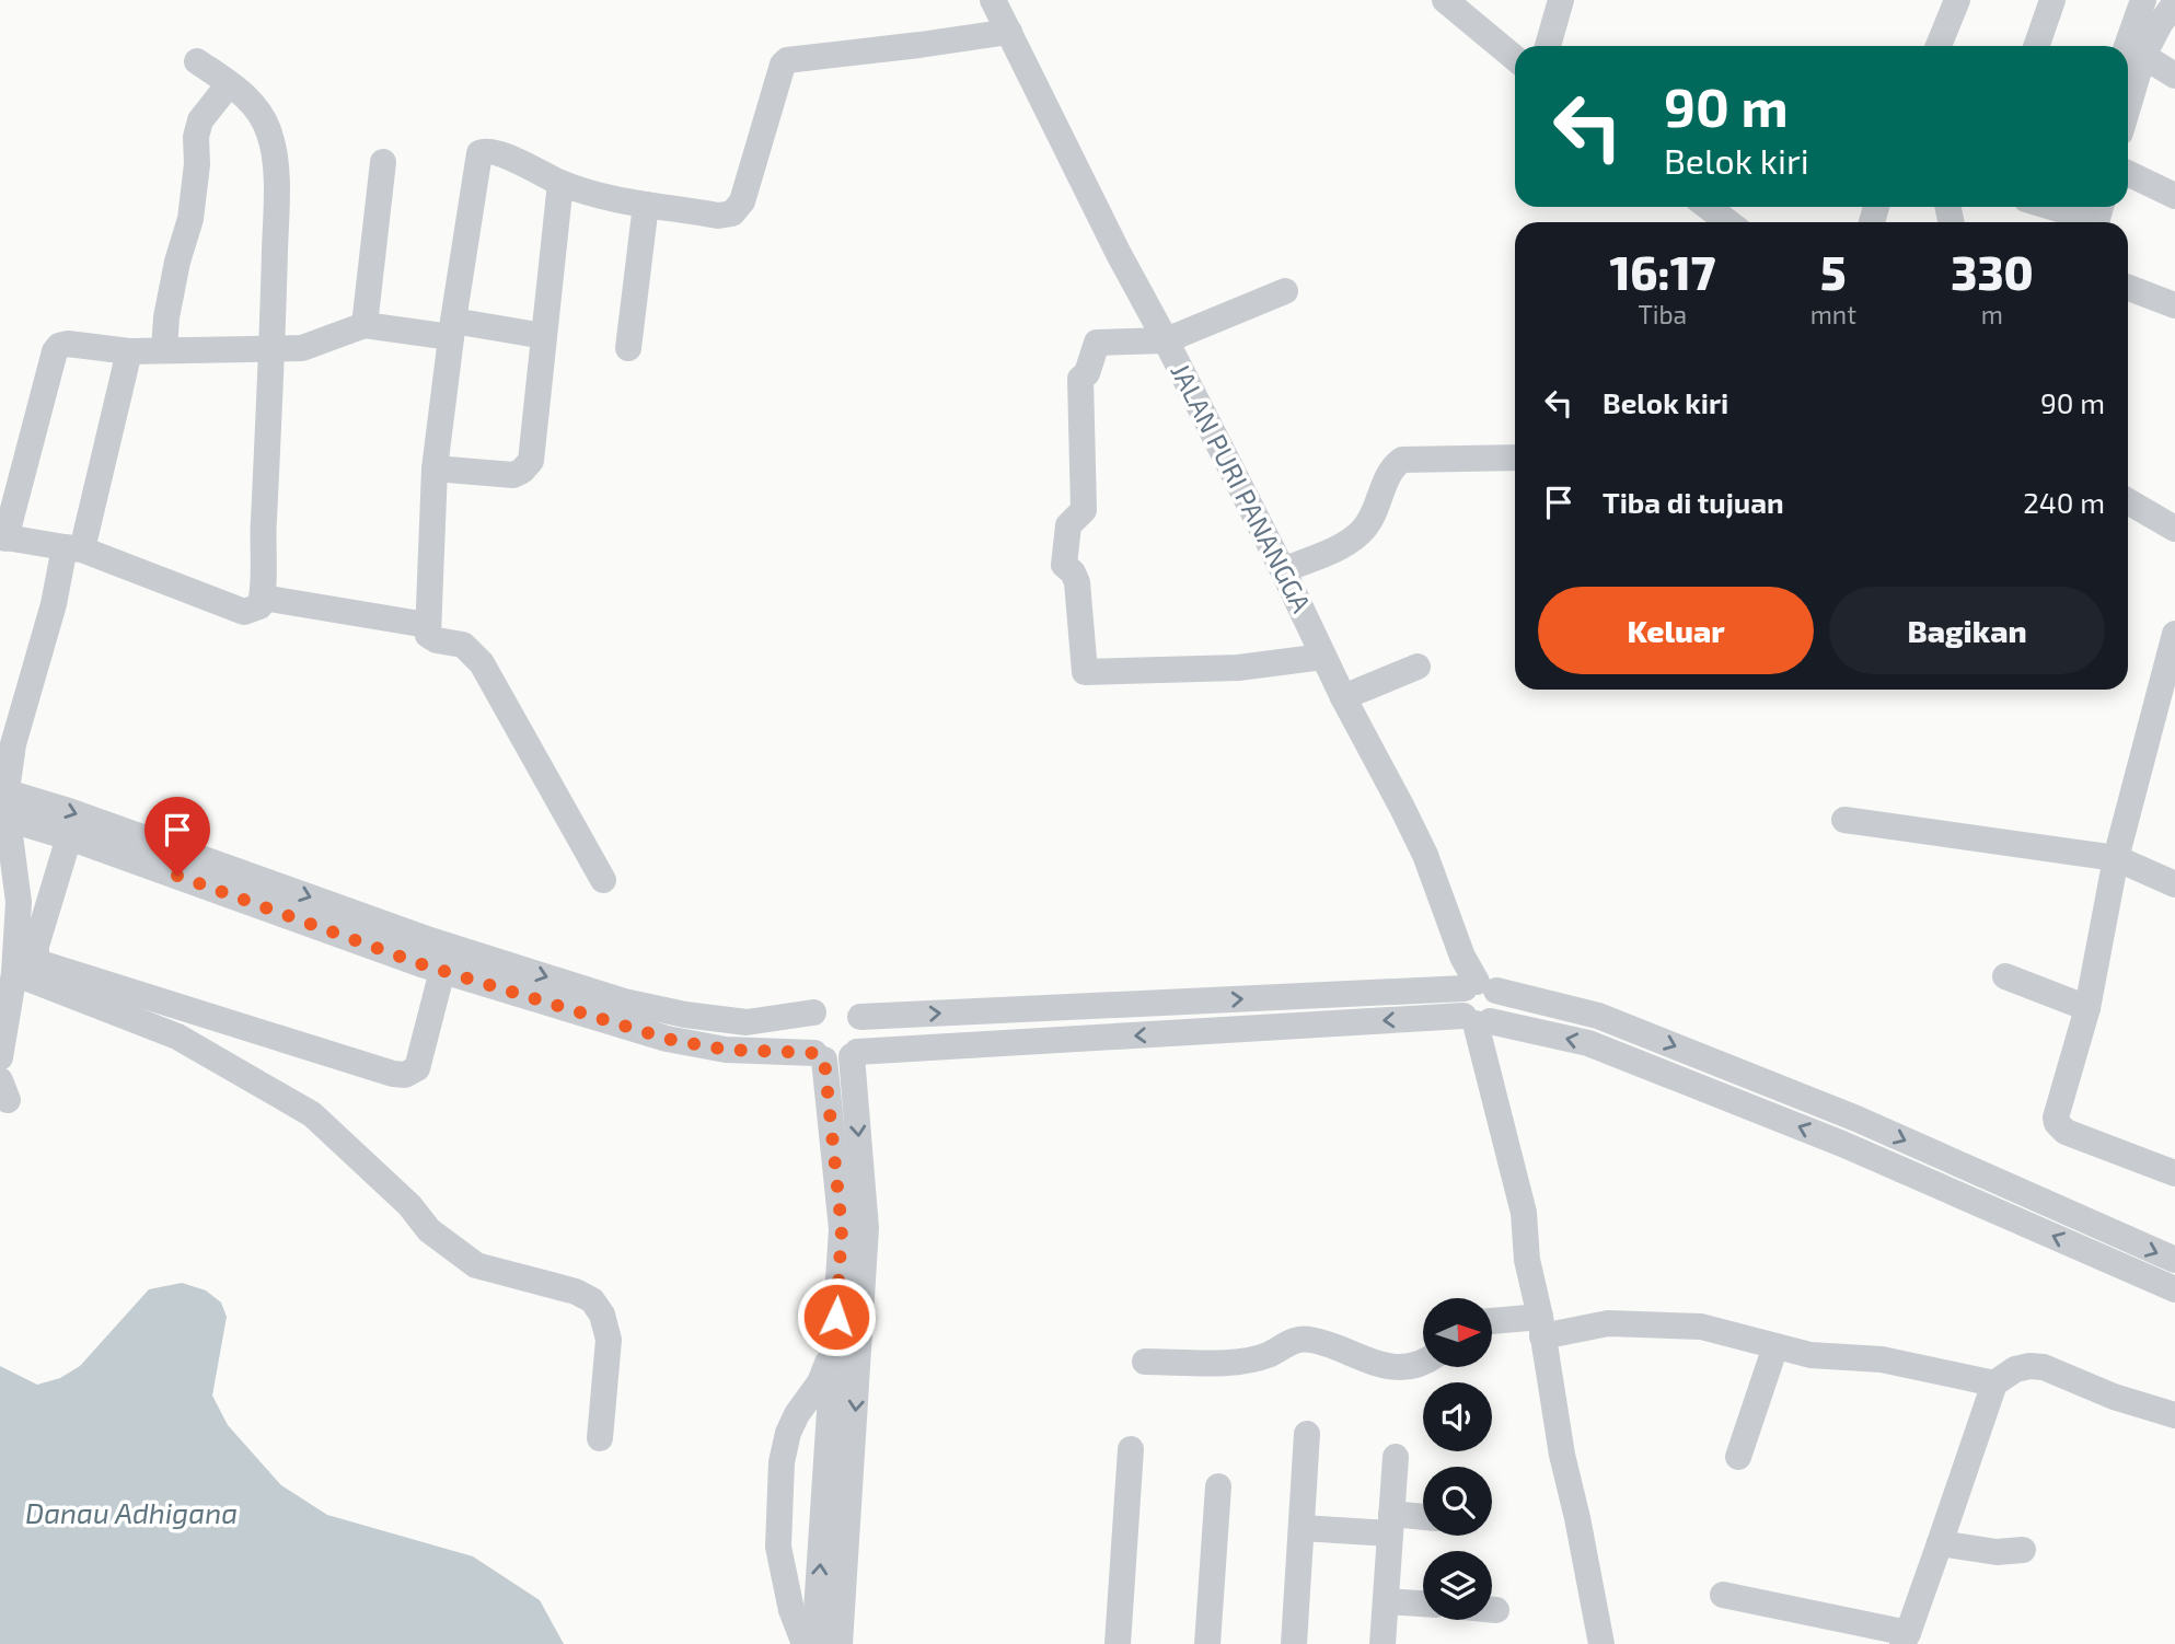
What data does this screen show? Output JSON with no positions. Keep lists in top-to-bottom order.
{
  "streets": {
    "street": ["JALAN PURI PANANGGA"]
  },
  "water": ["Danau Adhigana"],
  "north": "right",
  "page": {
    "turn": ["90 m", "Belok kiri"],
    "eta": [
      "16:17",
      "Tiba",
      "5",
      "mnt",
      "330",
      "m"
    ],
    "list": [
      {
        "name": "Belok kiri",
        "value": "90 m"
      },
      {
        "name": "Tiba di tujuan",
        "value": "240 m"
      }
    ],
    "buttons": ["Keluar", "Bagikan"]
  }
}
